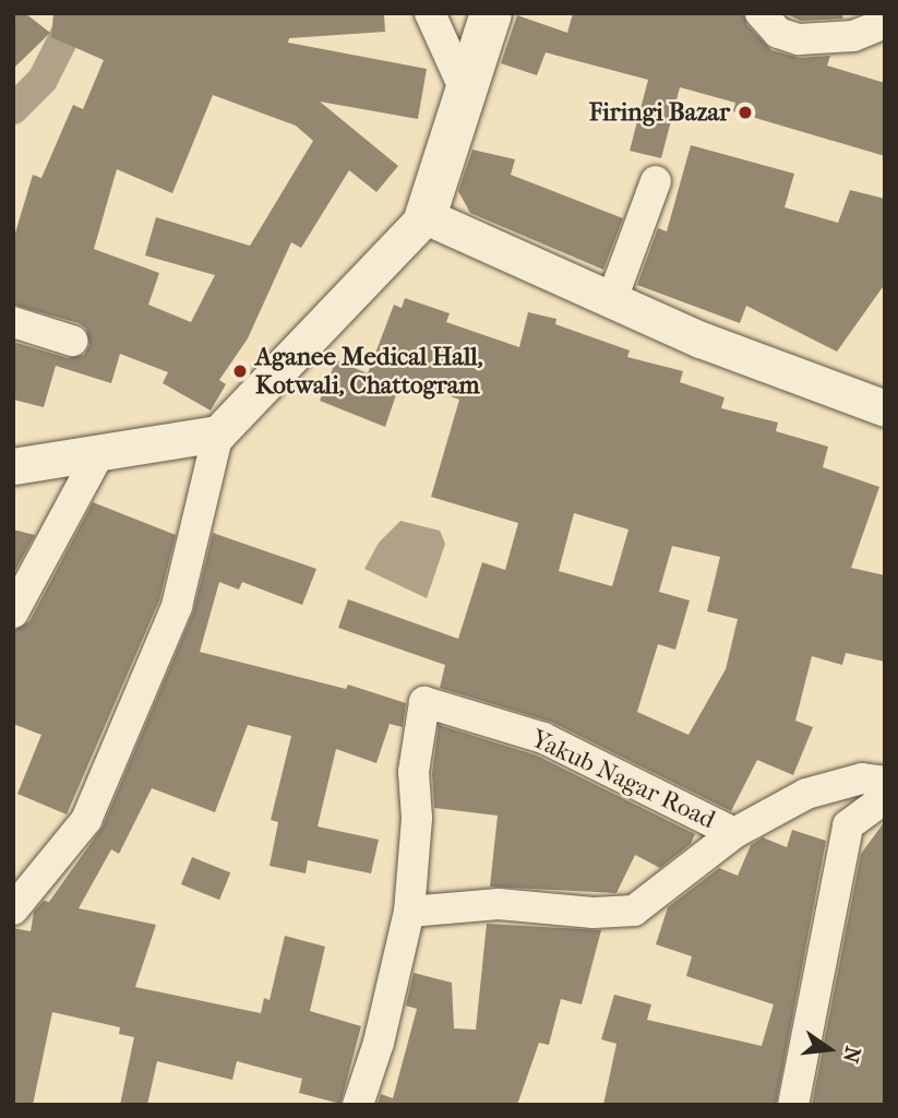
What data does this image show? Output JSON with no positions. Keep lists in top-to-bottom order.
{
  "streets": {
    "street": ["Yakub Nagar Road"]
  },
  "places": ["Firingi Bazar", "Aganee Medical Hall, Kotwali, Chattogram"],
  "north": "right"
}
